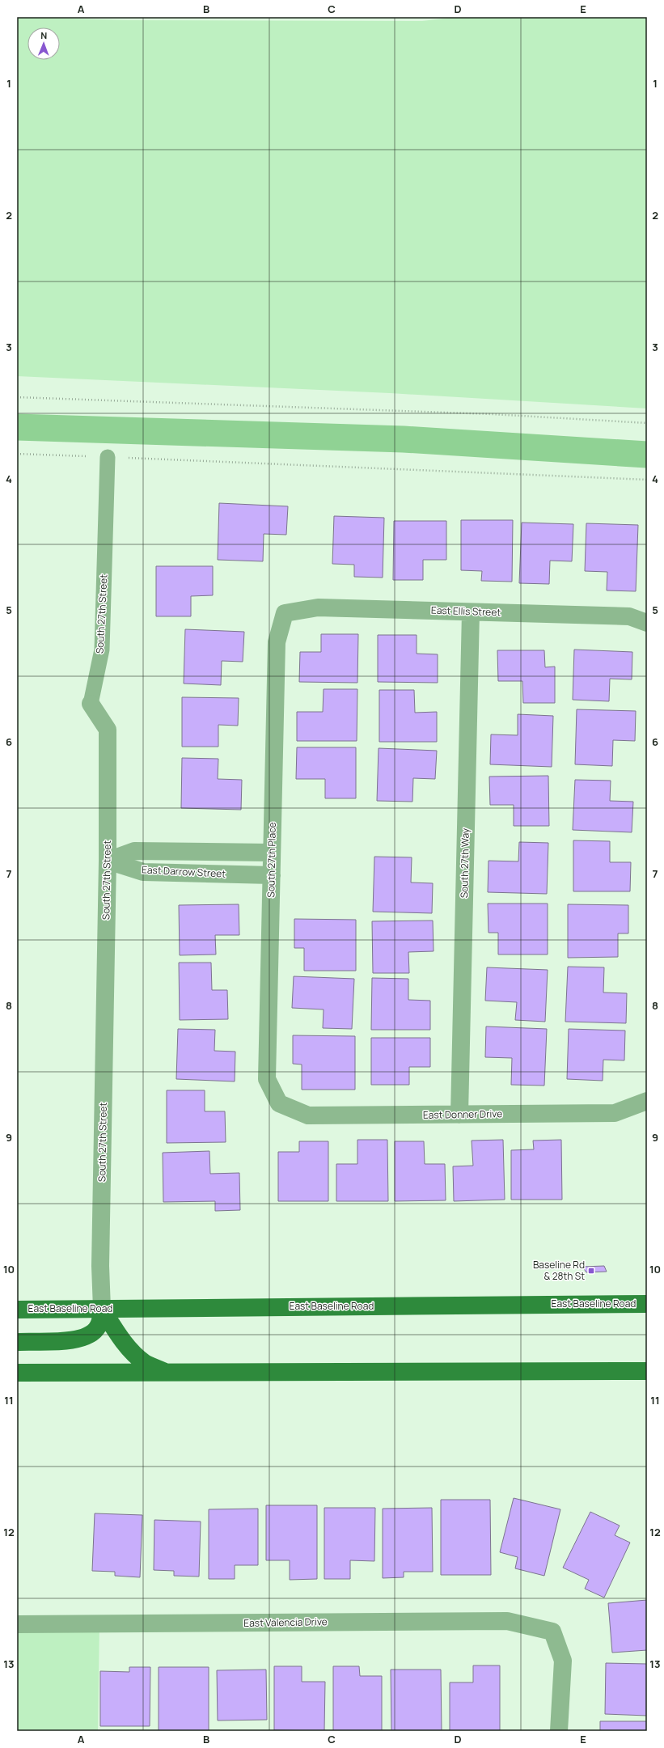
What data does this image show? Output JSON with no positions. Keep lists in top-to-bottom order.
{
  "streets": {
    "main road": ["East Baseline Road"],
    "street": [
      "East Ellis Street",
      "South 27th Street",
      "South 27th Place",
      "South 27th Way",
      "East Darrow Street",
      "East Donner Drive",
      "East Valencia Drive"
    ]
  },
  "crossings": [
    ["East Ellis Street", "South 27th Place"],
    ["East Ellis Street", "South 27th Way"],
    ["South 27th Street", "East Darrow Street"],
    ["South 27th Street", "East Baseline Road"],
    ["South 27th Place", "East Darrow Street"],
    ["South 27th Place", "East Donner Drive"],
    ["South 27th Way", "East Donner Drive"]
  ],
  "places": {
    "transit": ["Baseline Rd & 28th St"]
  },
  "north": "top",
  "grid": {
    "columns": [
      "A",
      "B",
      "C",
      "D",
      "E"
    ],
    "rows": [
      "1",
      "2",
      "3",
      "4",
      "5",
      "6",
      "7",
      "8",
      "9",
      "10",
      "11",
      "12",
      "13"
    ]
  }
}
